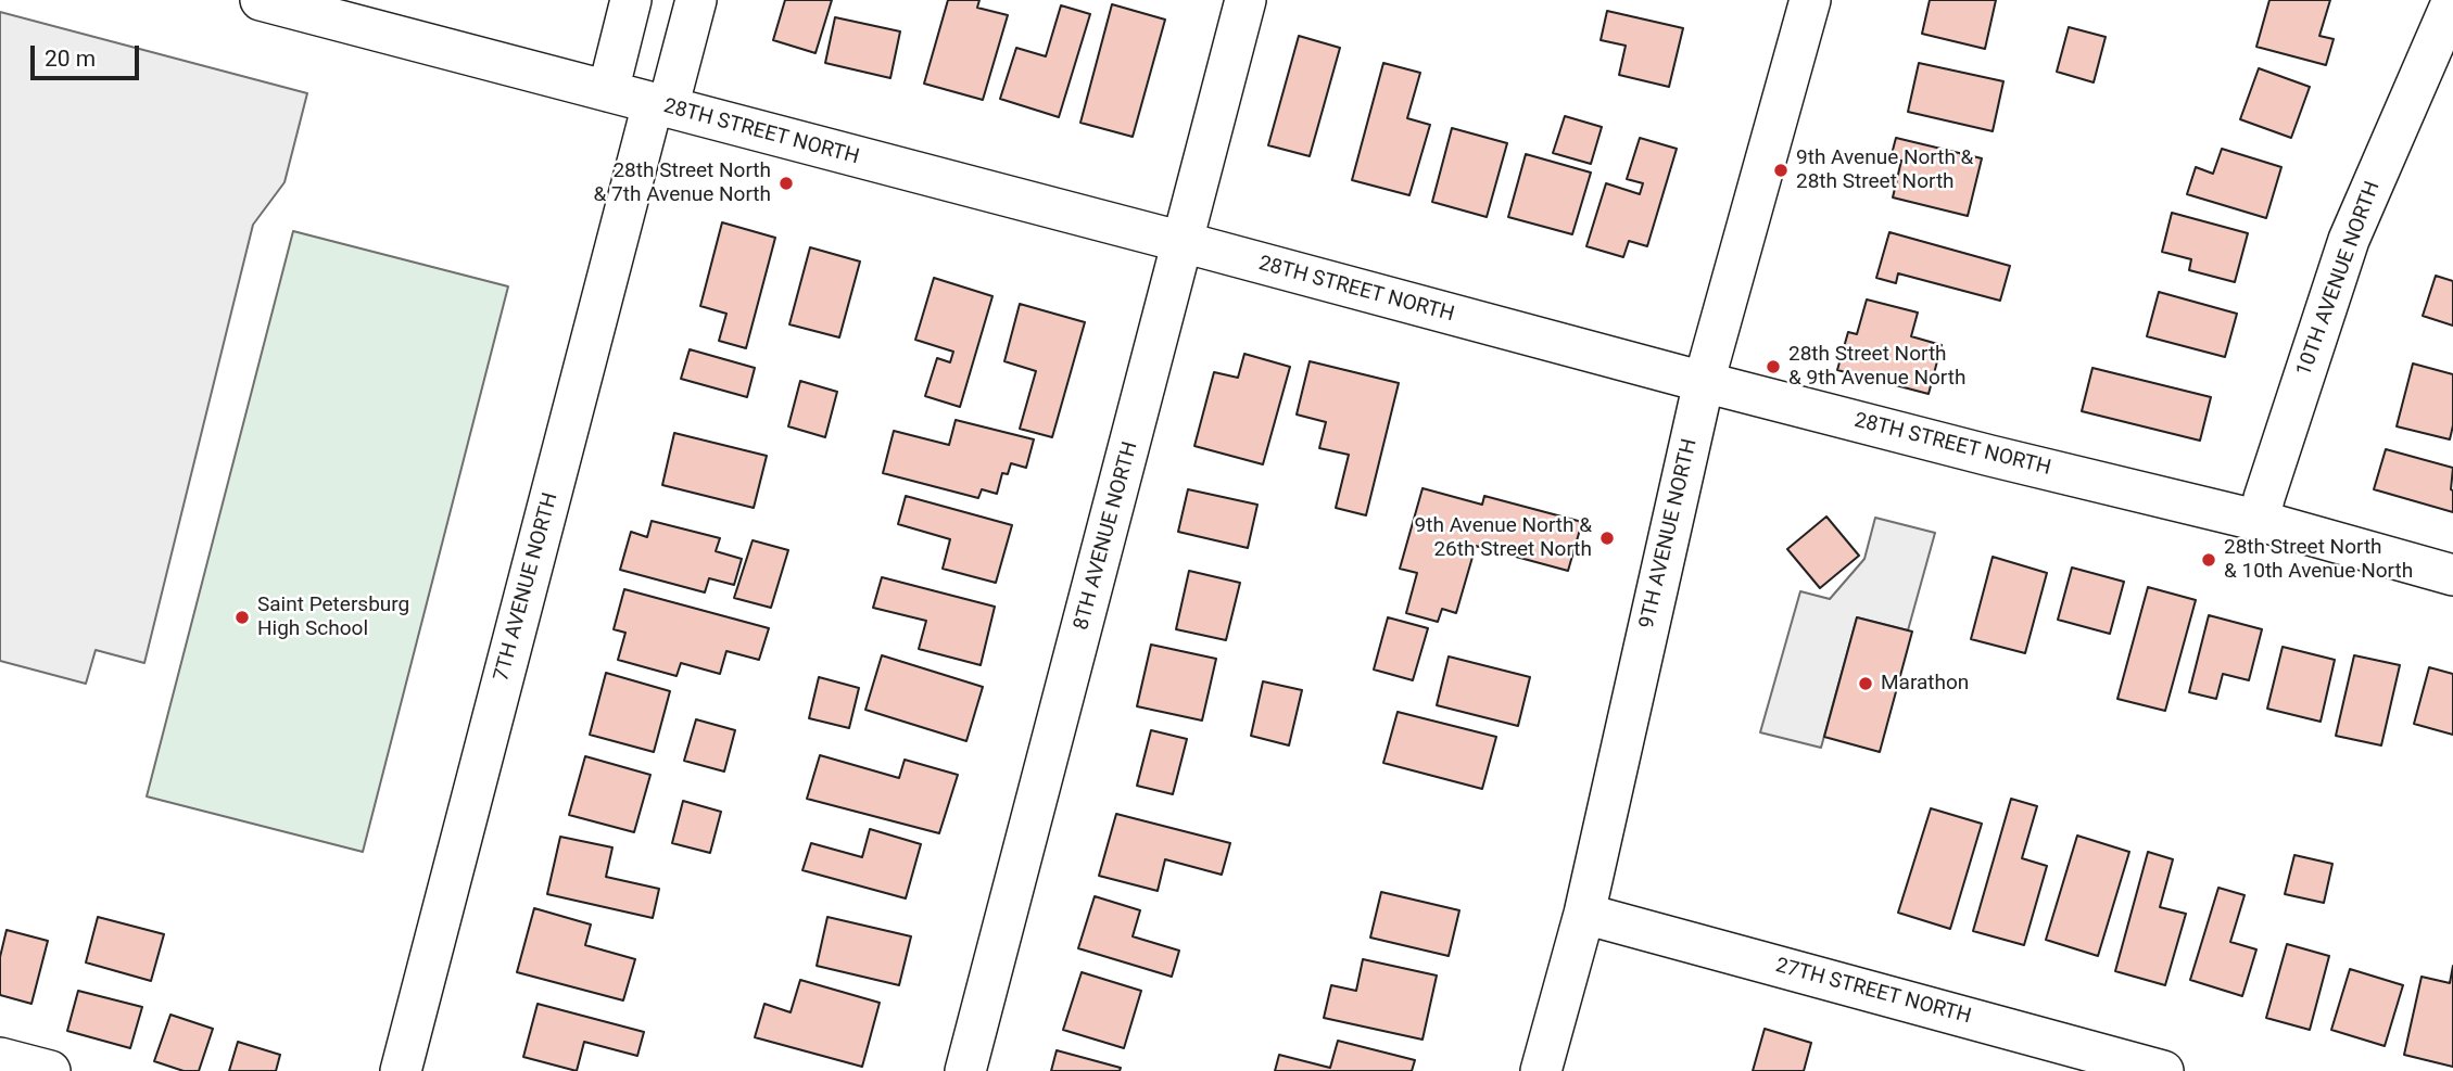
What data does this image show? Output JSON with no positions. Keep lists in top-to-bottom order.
{
  "streets": {
    "street": [
      "28TH STREET NORTH",
      "10TH AVENUE NORTH",
      "9TH AVENUE NORTH",
      "8TH AVENUE NORTH",
      "7TH AVENUE NORTH",
      "27TH STREET NORTH"
    ]
  },
  "crossings": [
    ["28TH STREET NORTH", "10TH AVENUE NORTH"],
    ["28TH STREET NORTH", "9TH AVENUE NORTH"],
    ["28TH STREET NORTH", "8TH AVENUE NORTH"],
    ["28TH STREET NORTH", "7TH AVENUE NORTH"],
    ["9TH AVENUE NORTH", "27TH STREET NORTH"]
  ],
  "places": [
    "9th Avenue North & 28th Street North",
    "28th Street North & 7th Avenue North",
    "28th Street North & 9th Avenue North",
    "9th Avenue North & 26th Street North",
    "28th Street North & 10th Avenue North",
    "Saint Petersburg High School",
    "Marathon"
  ],
  "scale_bar": "20 m"
}
